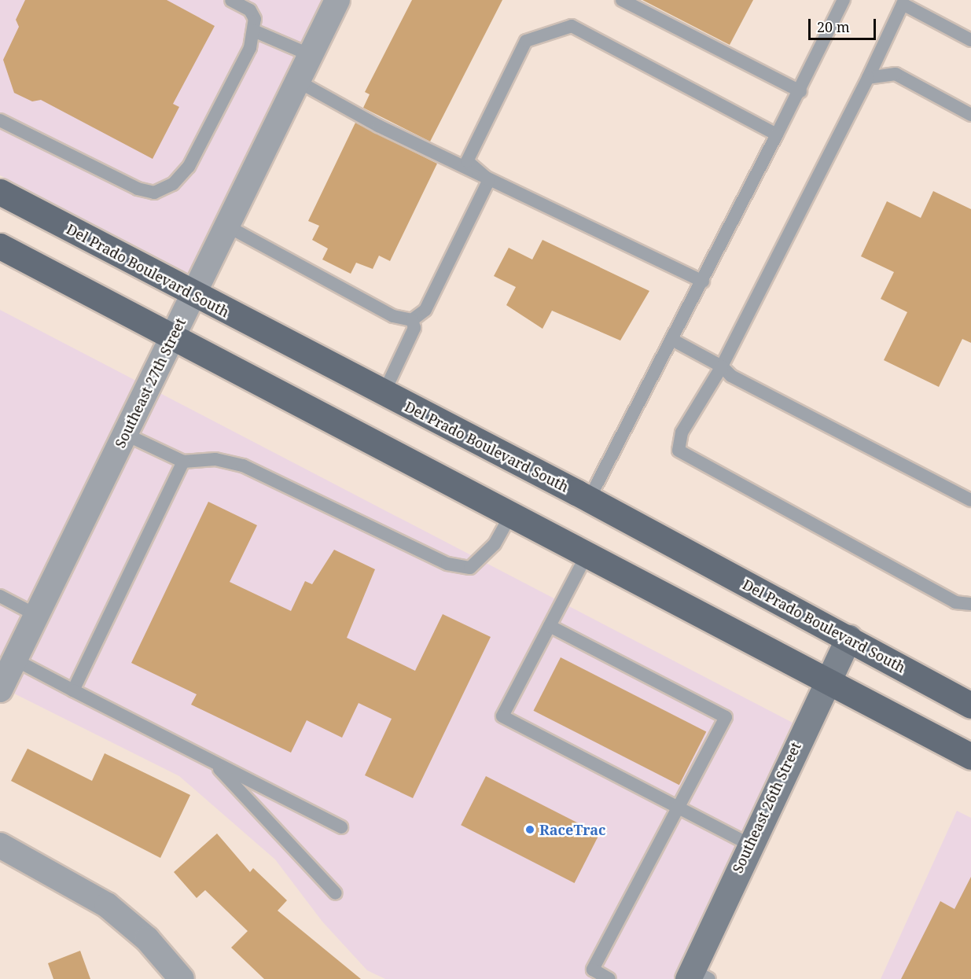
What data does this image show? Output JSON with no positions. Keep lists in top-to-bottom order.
{
  "streets": {
    "main road": ["Del Prado Boulevard South"],
    "street": ["Southeast 27th Street", "Southeast 26th Street"]
  },
  "crossings": [
    ["Del Prado Boulevard South", "Southeast 27th Street"],
    ["Del Prado Boulevard South", "Southeast 26th Street"]
  ],
  "places": ["RaceTrac"],
  "scale_bar": "20 m"
}
